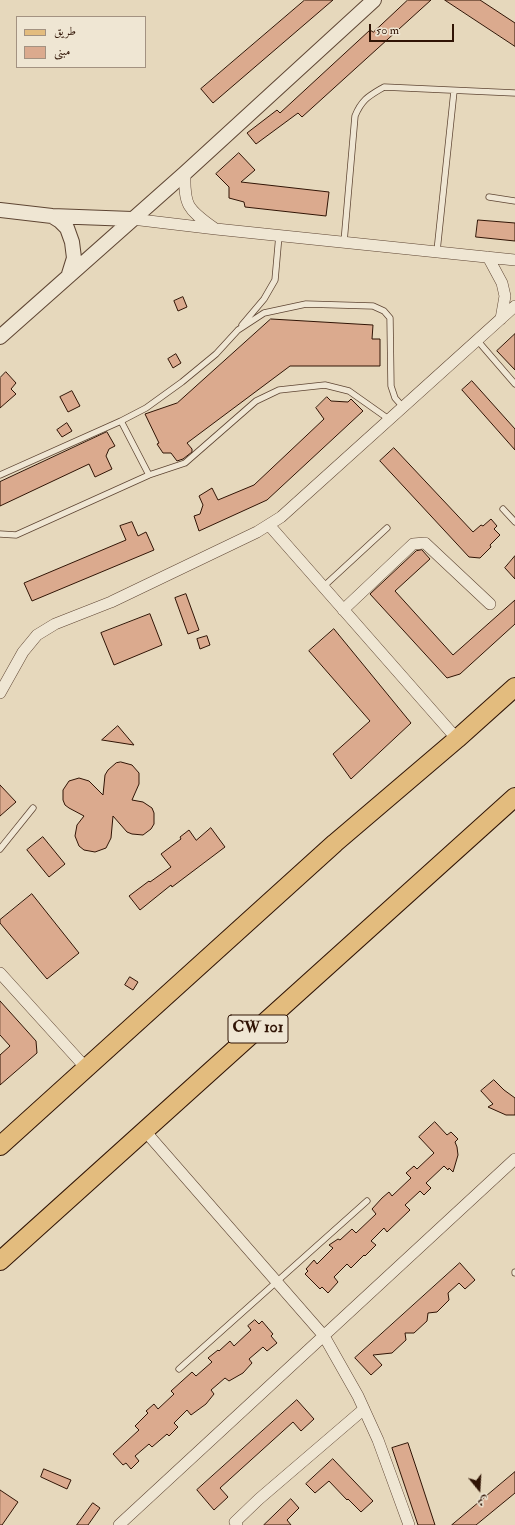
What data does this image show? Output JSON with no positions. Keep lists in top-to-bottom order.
{
  "streets": {
    "main road": ["CW 101"]
  },
  "legend": ["طريق", "مبنى"],
  "scale_bar": "50 m",
  "north": "bottom"
}
